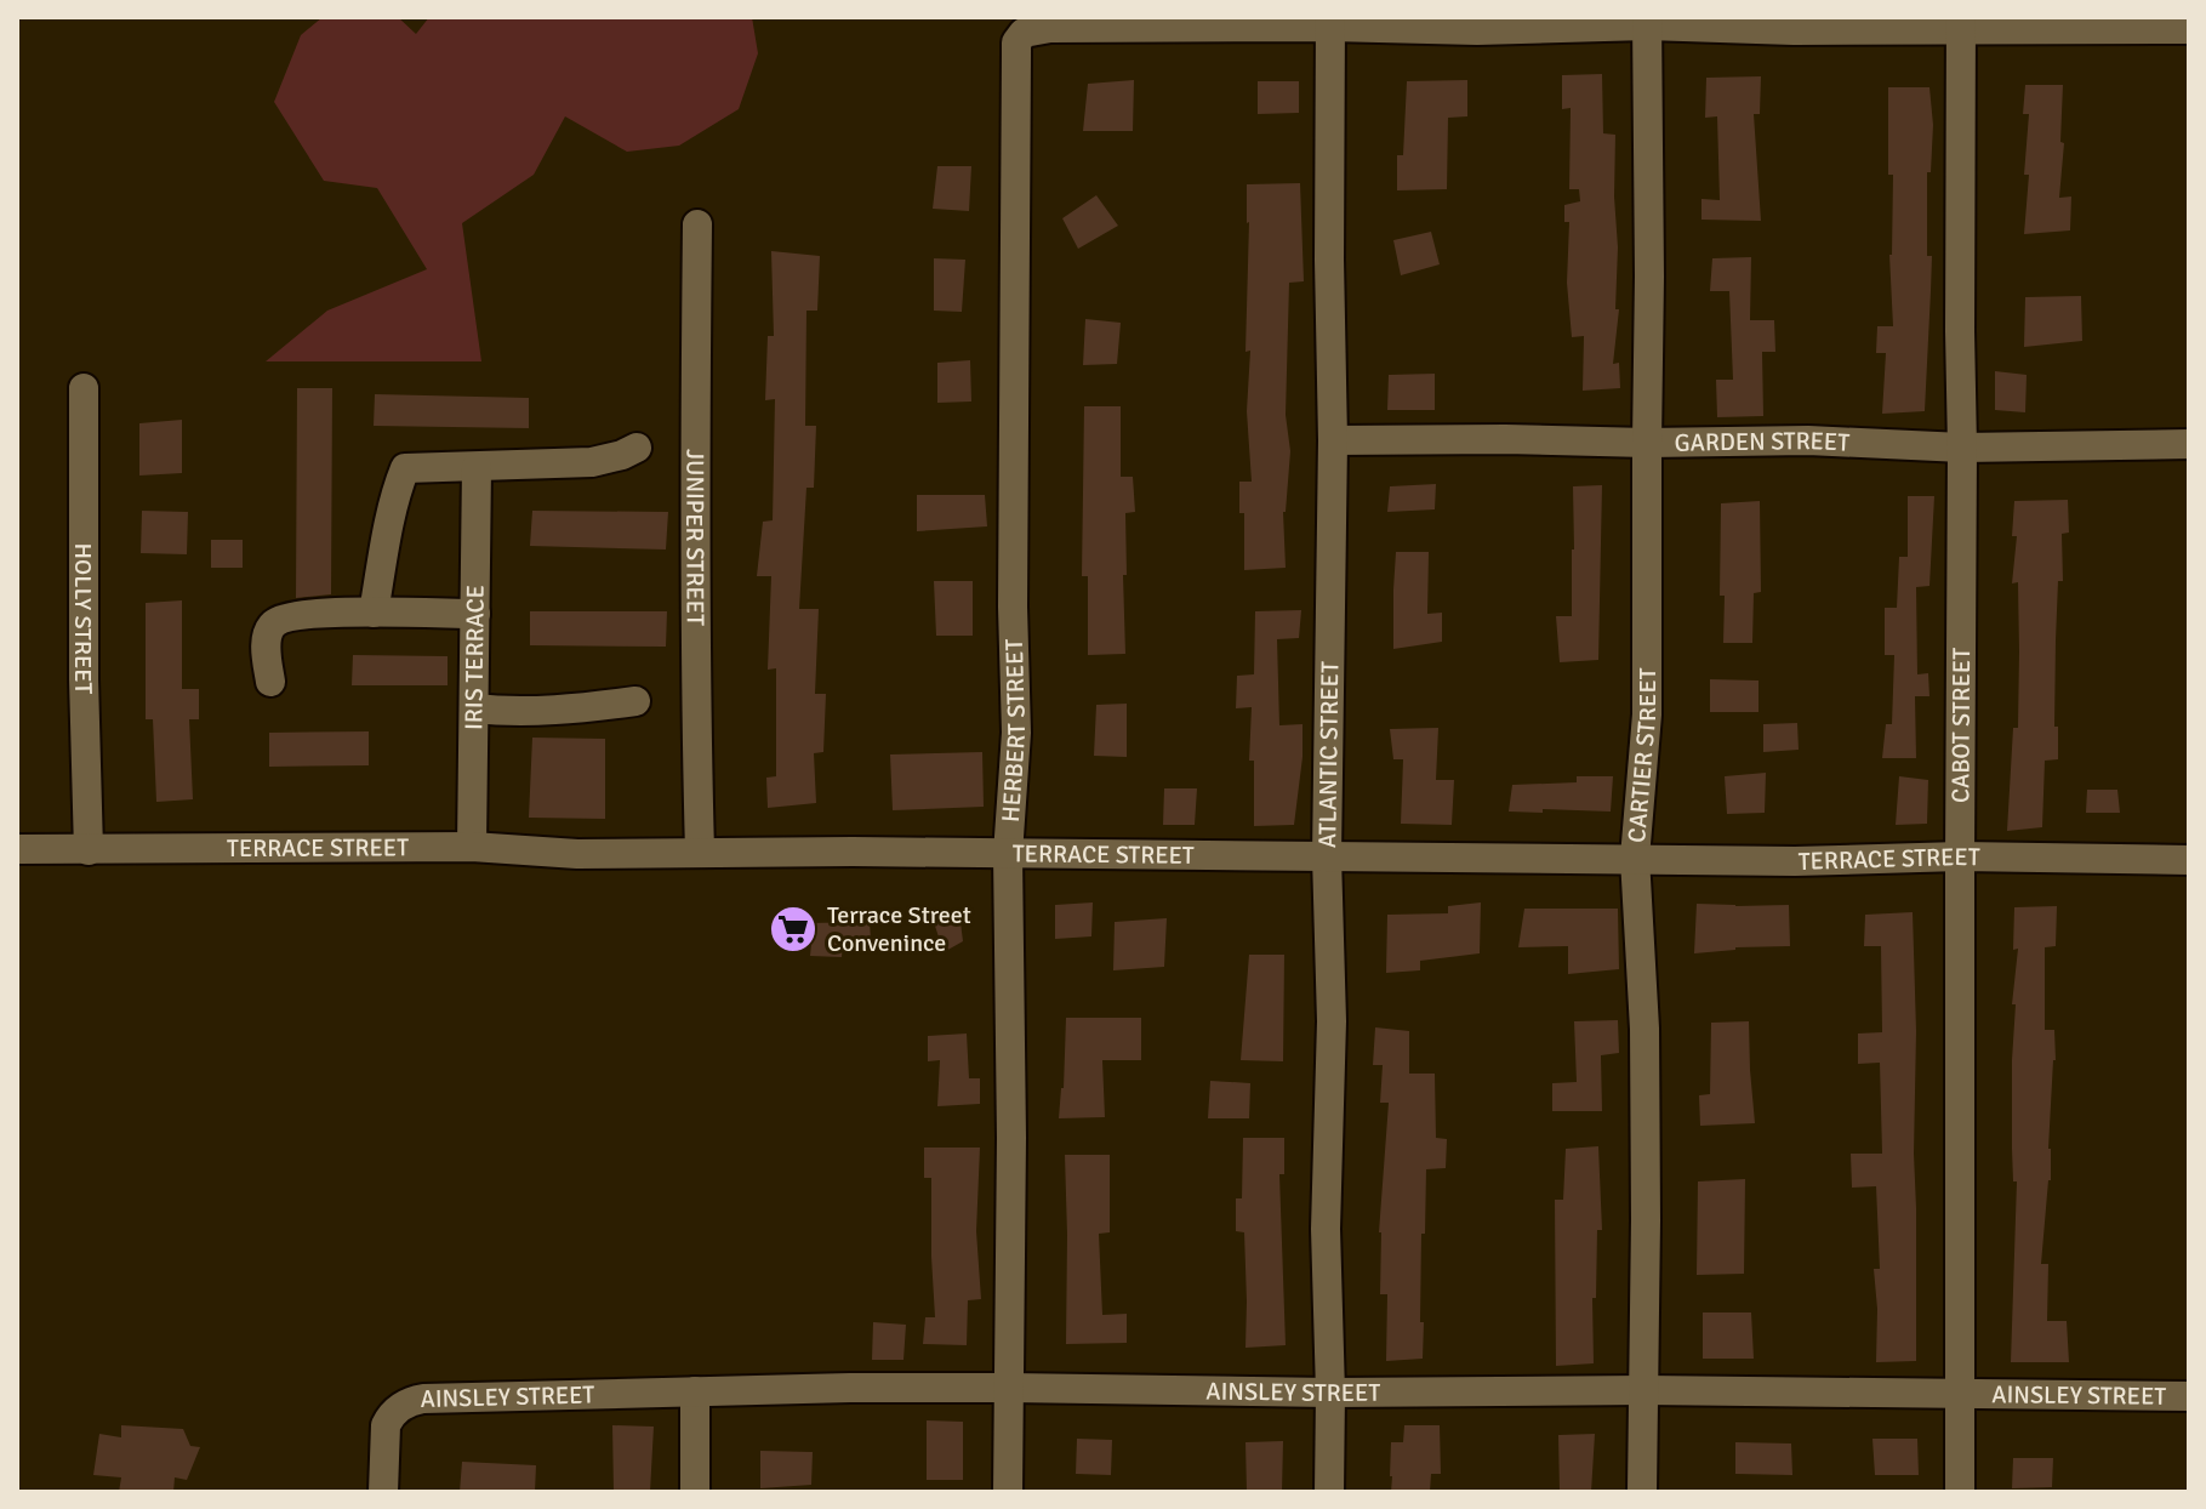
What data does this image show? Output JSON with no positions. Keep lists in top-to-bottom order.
{
  "streets": {
    "street": [
      "GARDEN STREET",
      "JUNIPER STREET",
      "HOLLY STREET",
      "IRIS TERRACE",
      "CABOT STREET",
      "HERBERT STREET",
      "ATLANTIC STREET",
      "CARTIER STREET",
      "TERRACE STREET",
      "AINSLEY STREET"
    ]
  },
  "crossings": [
    ["GARDEN STREET", "CABOT STREET"],
    ["GARDEN STREET", "ATLANTIC STREET"],
    ["GARDEN STREET", "CARTIER STREET"],
    ["JUNIPER STREET", "TERRACE STREET"],
    ["HOLLY STREET", "TERRACE STREET"],
    ["IRIS TERRACE", "TERRACE STREET"],
    ["CABOT STREET", "TERRACE STREET"],
    ["CABOT STREET", "AINSLEY STREET"],
    ["HERBERT STREET", "ATLANTIC STREET"],
    ["HERBERT STREET", "TERRACE STREET"],
    ["HERBERT STREET", "AINSLEY STREET"],
    ["ATLANTIC STREET", "TERRACE STREET"],
    ["ATLANTIC STREET", "AINSLEY STREET"],
    ["CARTIER STREET", "TERRACE STREET"],
    ["CARTIER STREET", "AINSLEY STREET"]
  ],
  "places": {
    "supermarket": ["Terrace Street Convenince"]
  }
}
